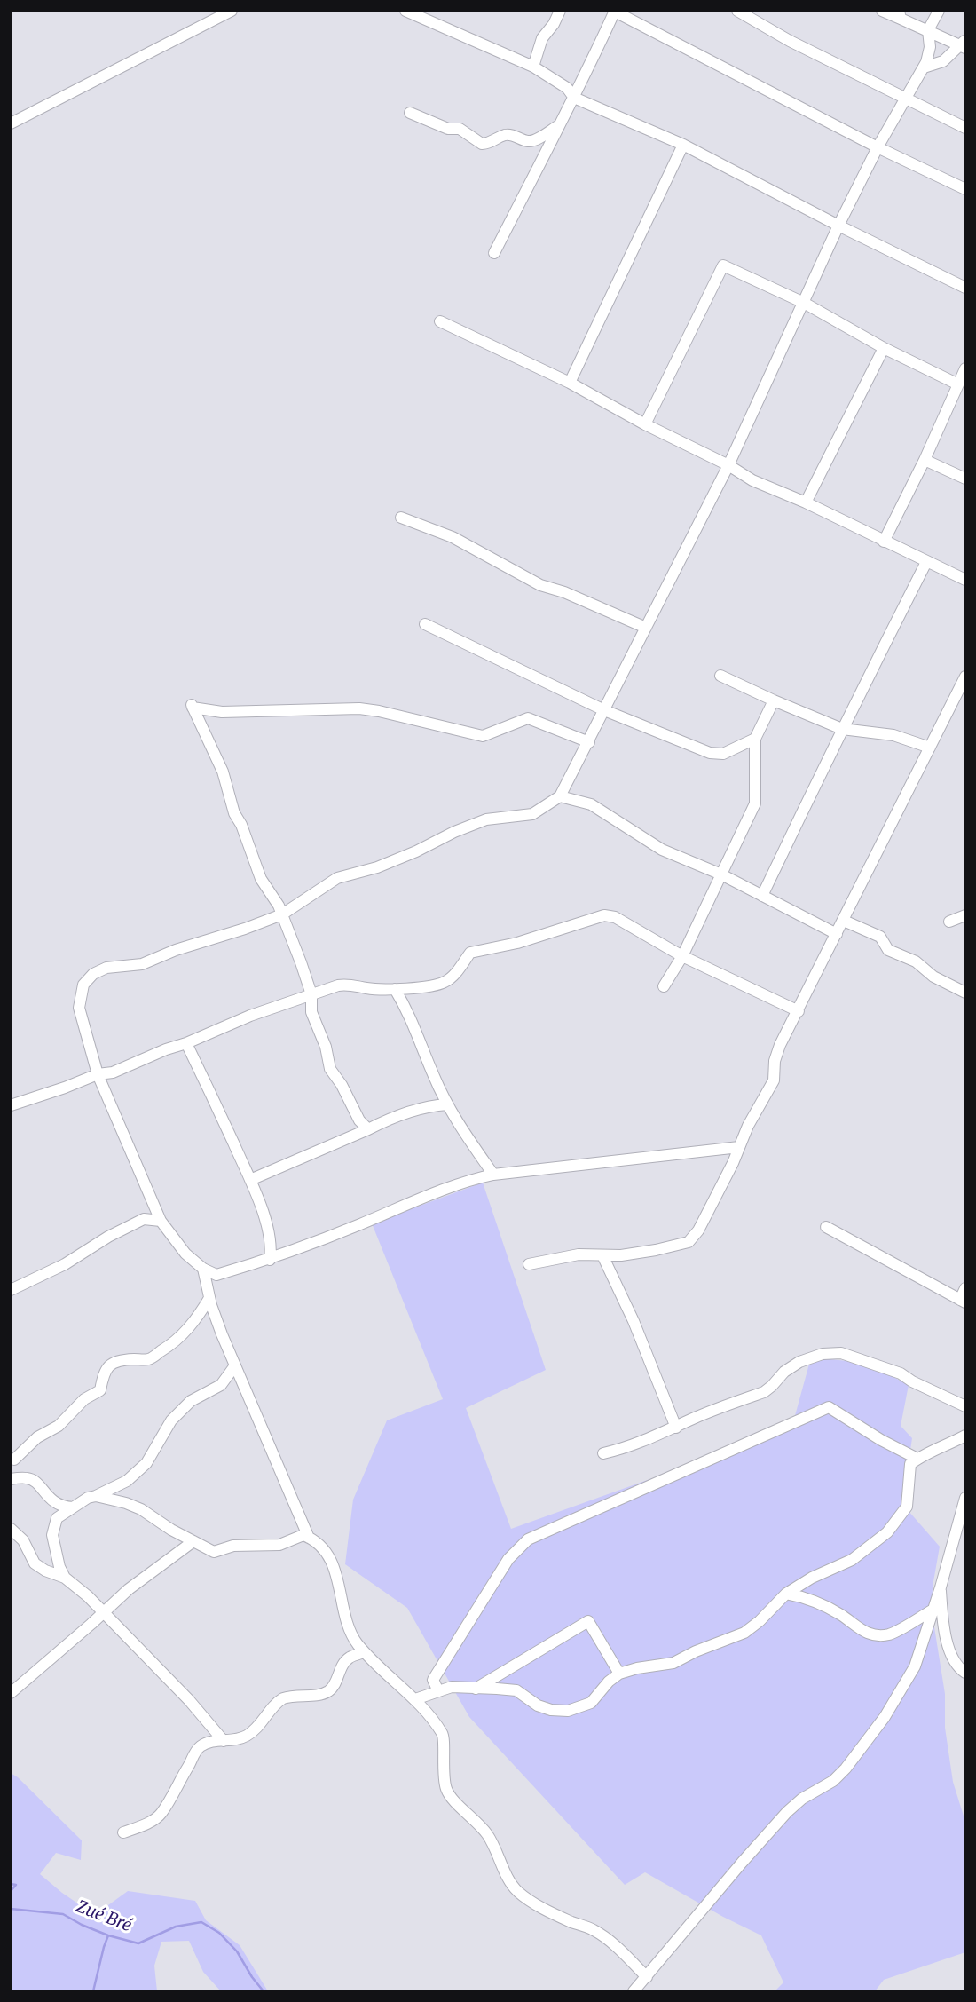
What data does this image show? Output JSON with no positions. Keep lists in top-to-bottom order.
{
  "water": ["Zué Bré"]
}
